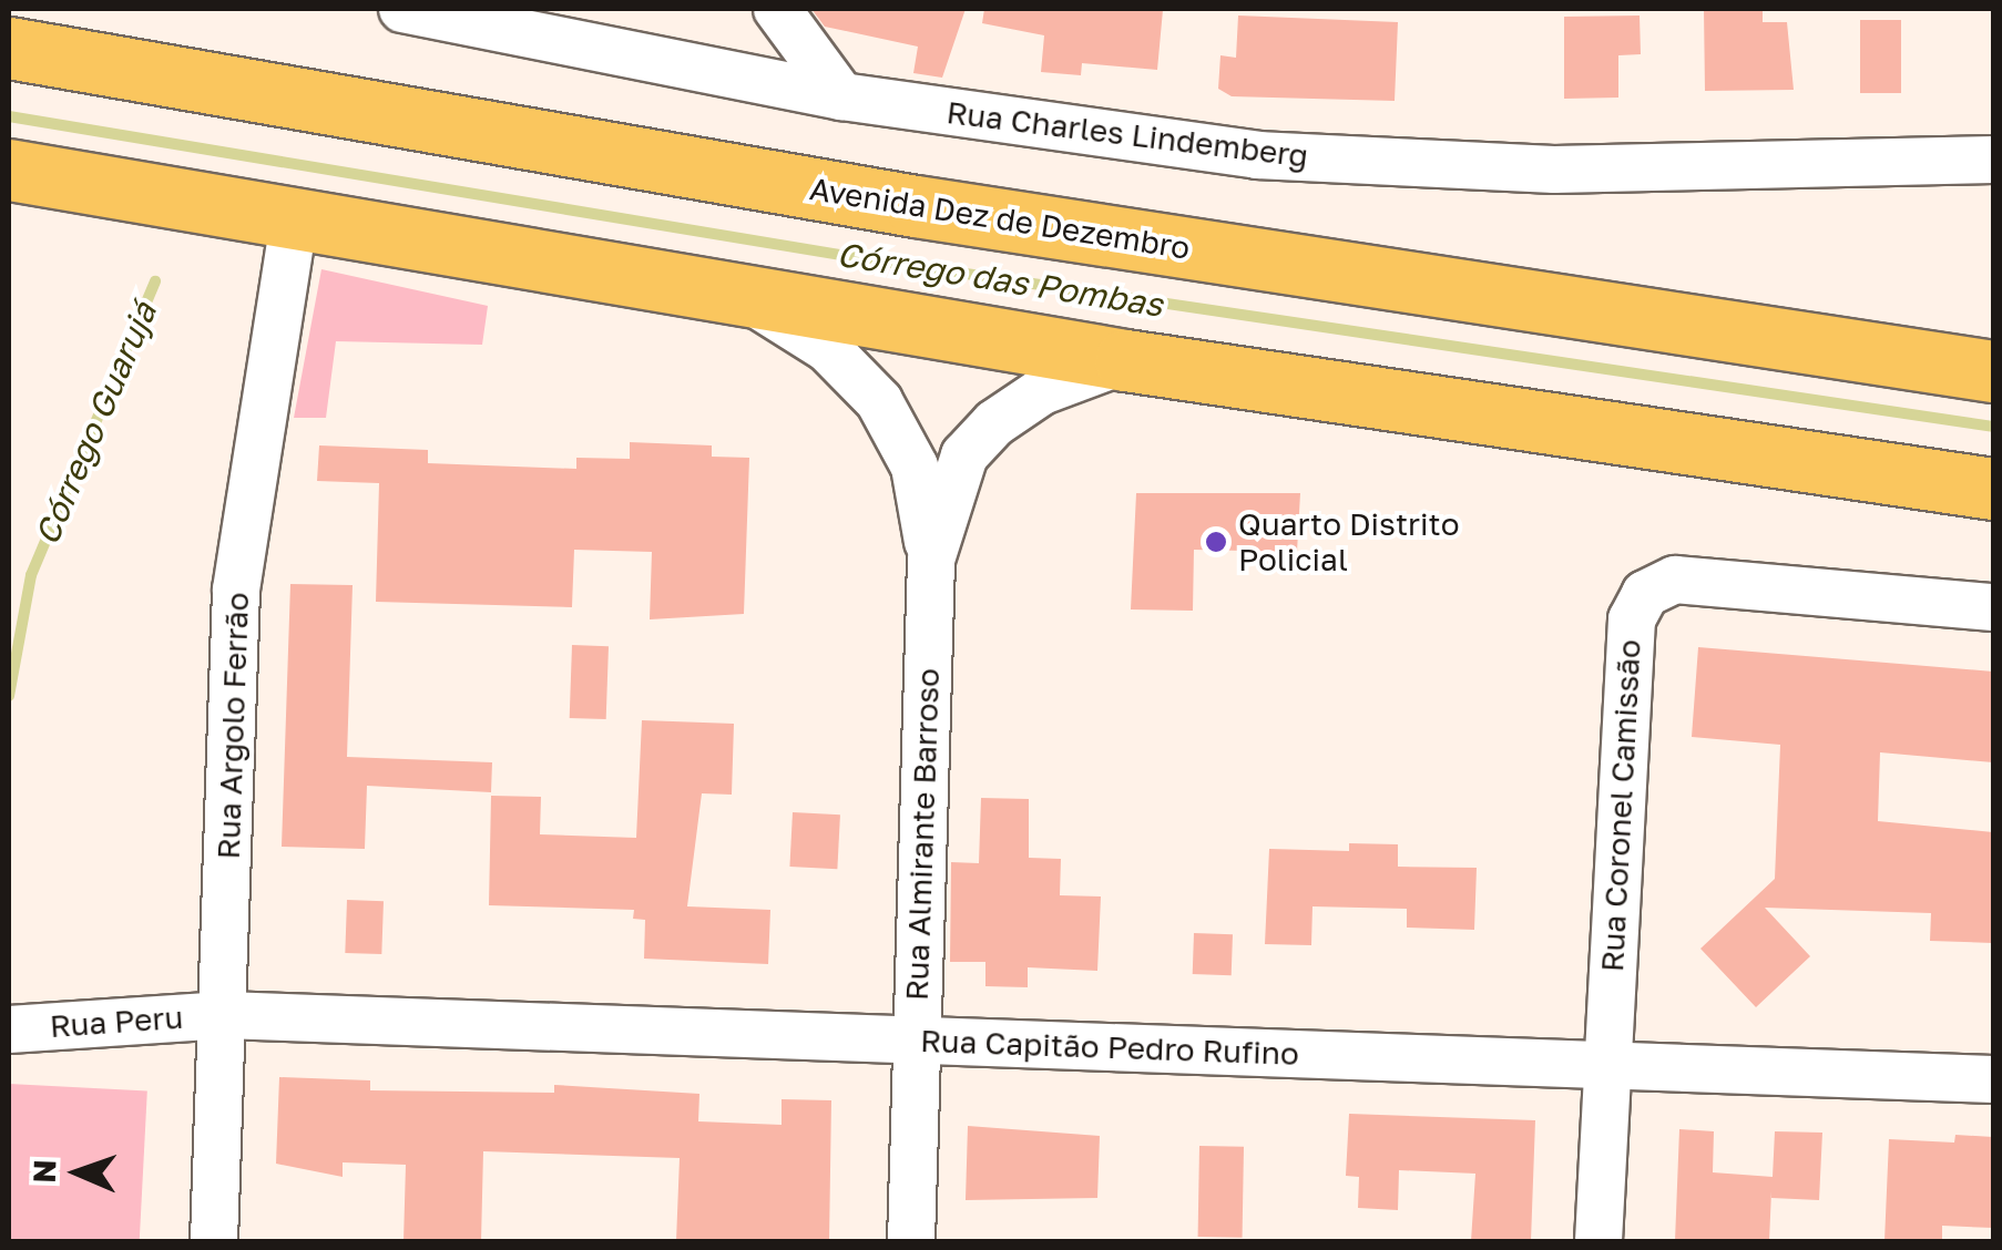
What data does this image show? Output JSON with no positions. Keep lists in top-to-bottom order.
{
  "streets": {
    "highway": ["Avenida Dez de Dezembro"],
    "street": [
      "Rua Charles Lindemberg",
      "Rua Argolo Ferrão",
      "Rua Coronel Camissão",
      "Rua Almirante Barroso",
      "Rua Peru",
      "Rua Capitão Pedro Rufino"
    ]
  },
  "crossings": [
    ["Rua Argolo Ferrão", "Rua Peru"],
    ["Rua Argolo Ferrão", "Rua Capitão Pedro Rufino"],
    ["Rua Coronel Camissão", "Rua Capitão Pedro Rufino"],
    ["Rua Almirante Barroso", "Rua Capitão Pedro Rufino"],
    ["Rua Peru", "Rua Capitão Pedro Rufino"]
  ],
  "water": ["Córrego das Pombas", "Córrego Guarujá"],
  "places": ["Quarto Distrito Policial"],
  "north": "left"
}
